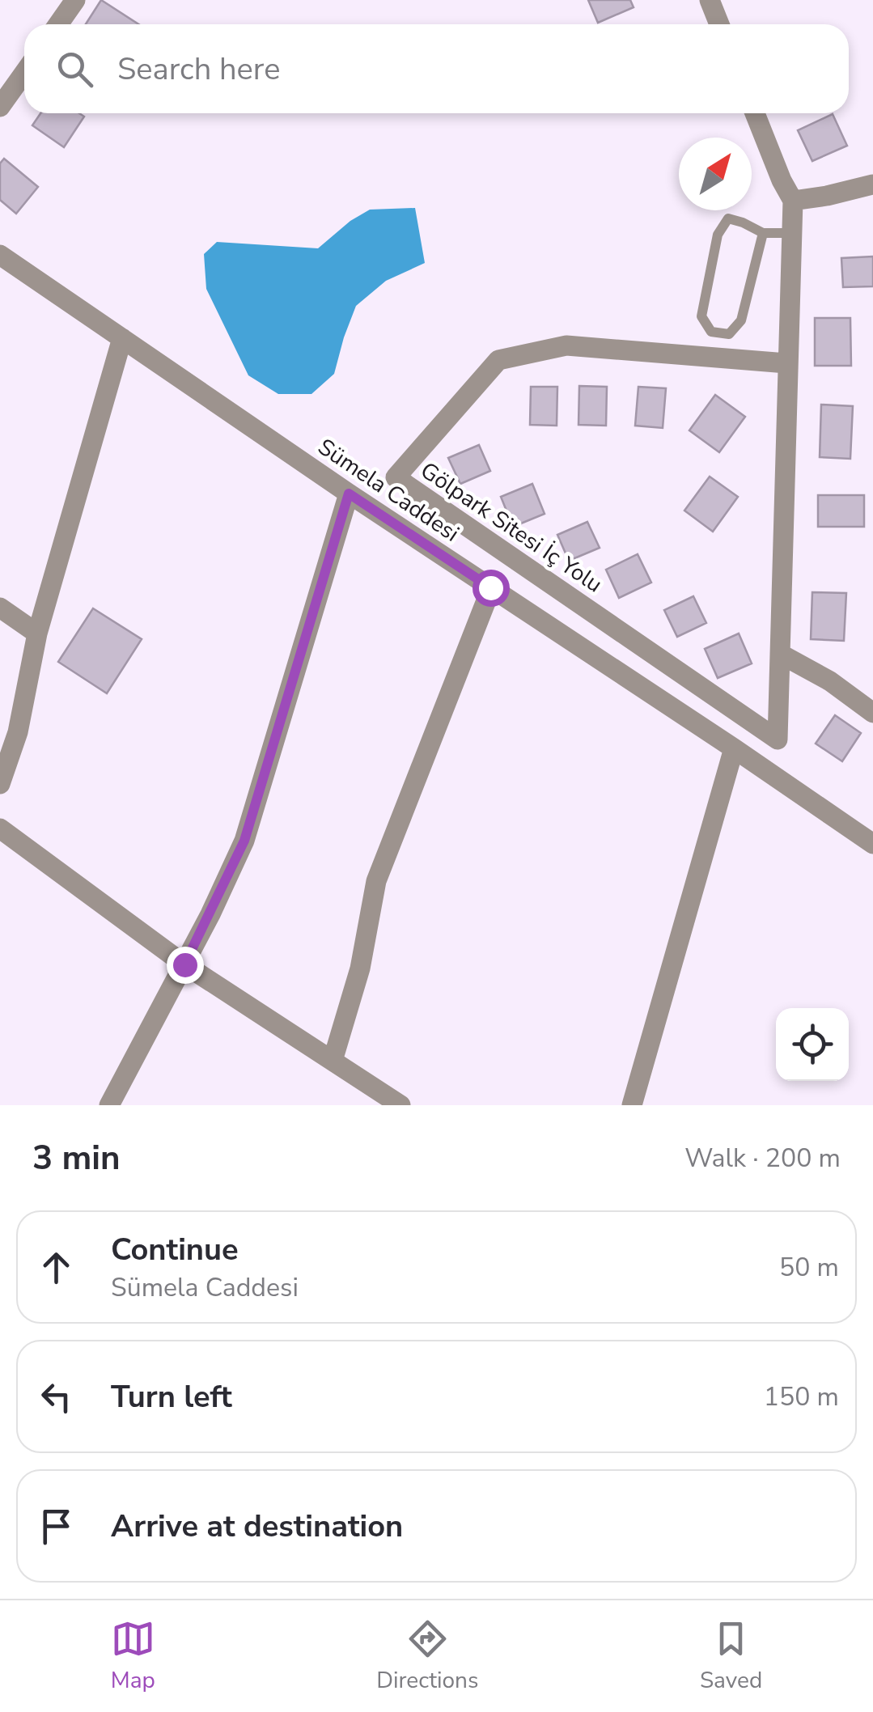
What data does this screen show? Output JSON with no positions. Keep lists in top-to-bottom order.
{
  "streets": {
    "street": ["Sümela Caddesi", "Gölpark Sitesi İç Yolu"]
  },
  "north": "top right",
  "page": {
    "search": "Search here",
    "heading": ["3 min", "Walk · 200 m"],
    "list": [
      ["Continue", "Sümela Caddesi", "50 m"],
      ["Turn left", "150 m"],
      "Arrive at destination"
    ],
    "nav": ["Map", "Directions", "Saved"]
  }
}
